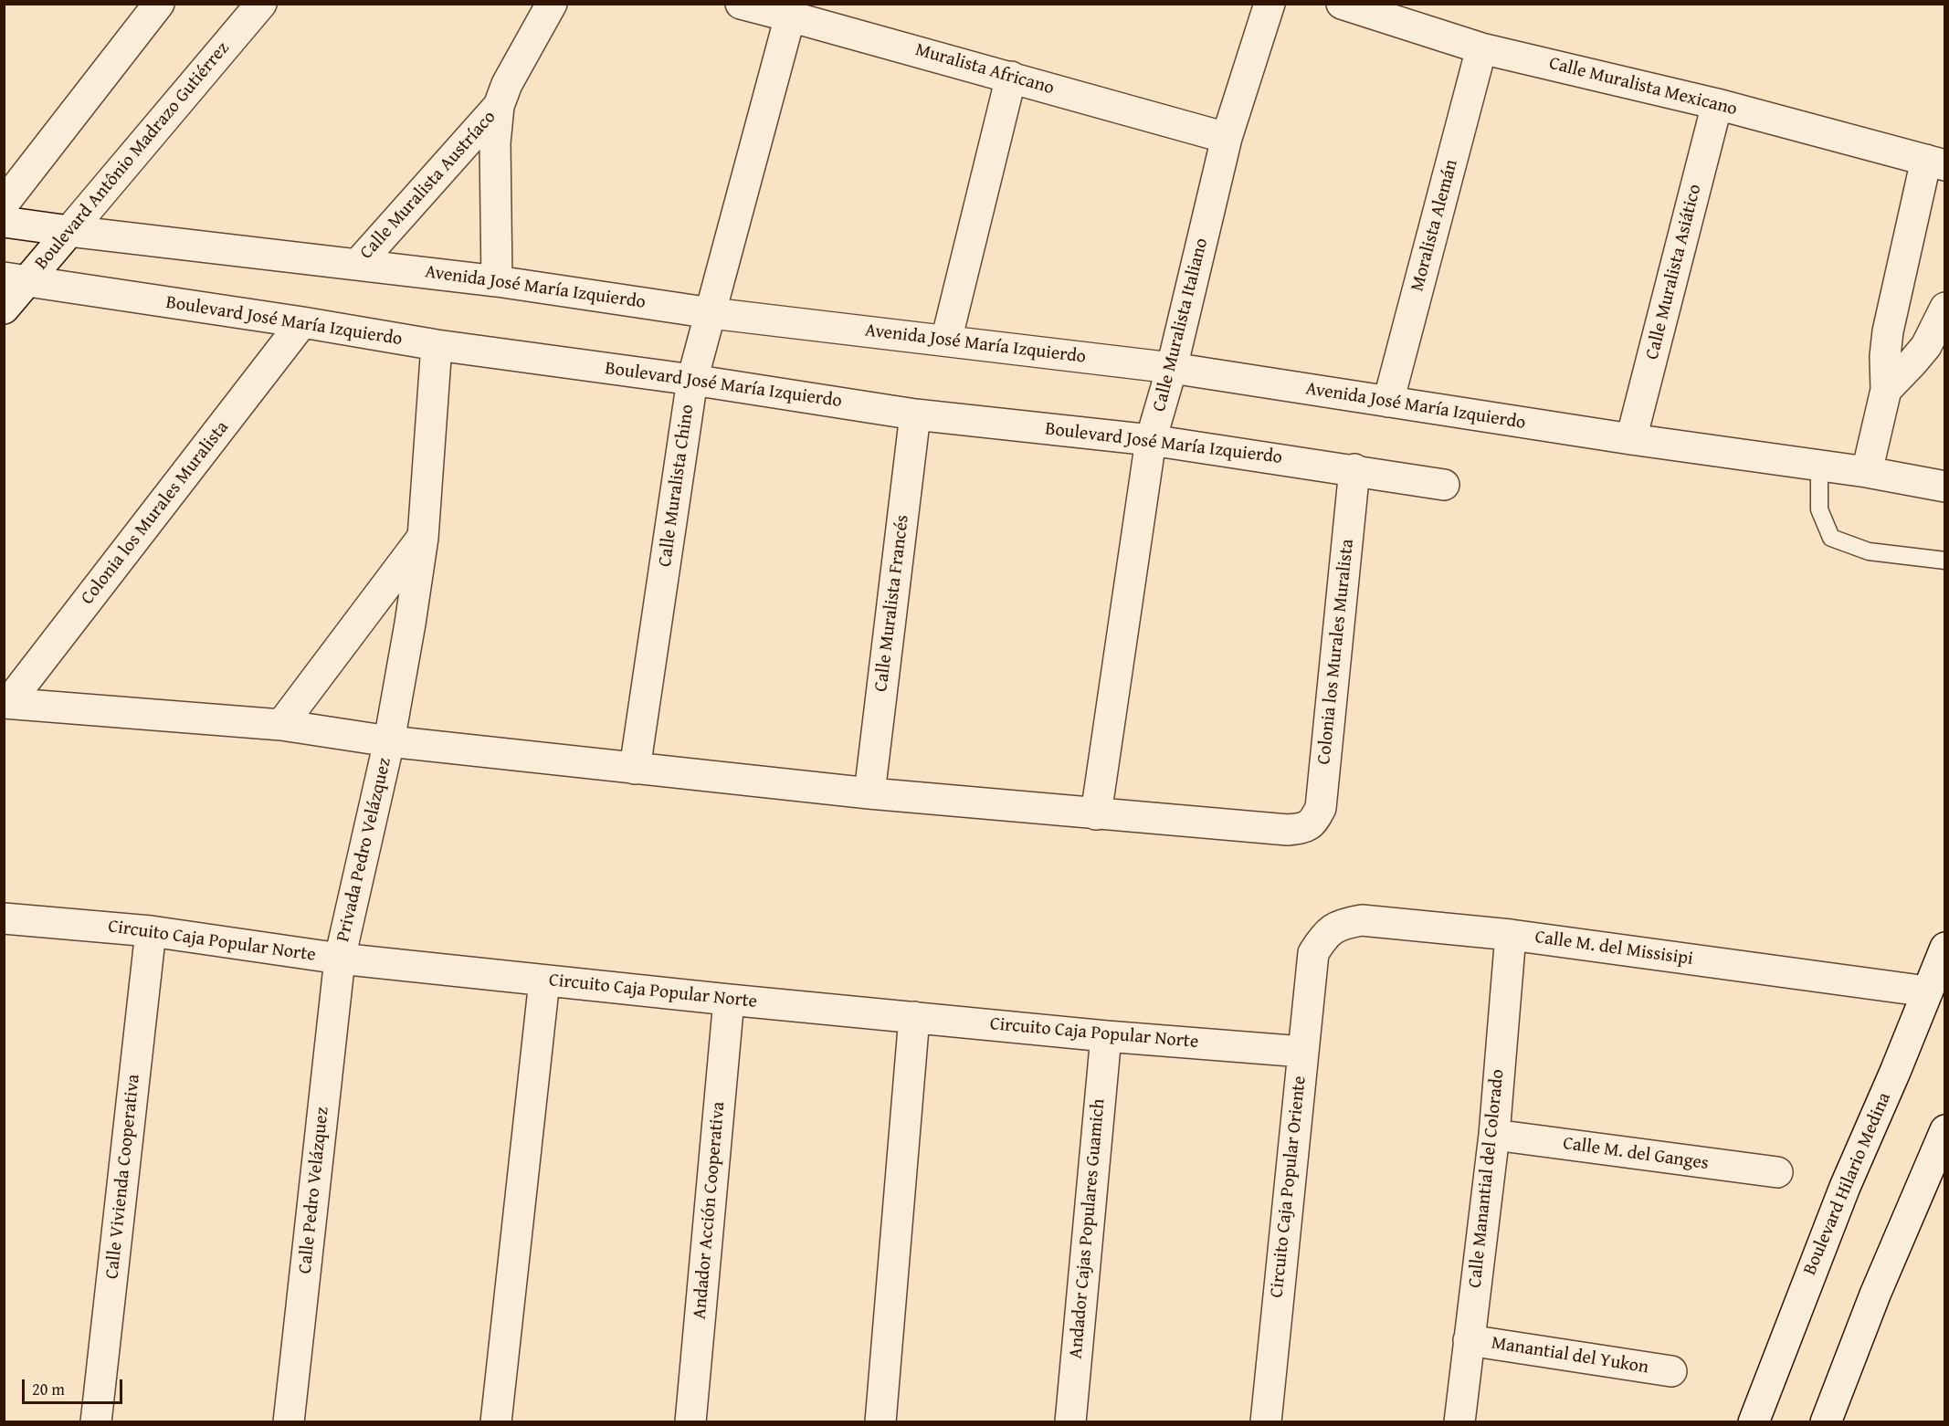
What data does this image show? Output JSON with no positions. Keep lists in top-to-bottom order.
{
  "streets": {
    "street": [
      "Muralista Africano",
      "Calle Muralista Mexicano",
      "Boulevard Antônio Madrazo Gutiérrez",
      "Calle Muralista Austríaco",
      "Moralista Alemán",
      "Calle Muralista Asiático",
      "Avenida José María Izquierdo",
      "Boulevard José María Izquierdo",
      "Calle Muralista Italiano",
      "Calle Muralista Chino",
      "Colonia los Murales Muralista",
      "Calle Muralista Francés",
      "Privada Pedro Velázquez",
      "Circuito Caja Popular Norte",
      "Calle M. del Missisipi",
      "Calle M. del Ganges",
      "Calle Vivienda Cooperativa",
      "Calle Manantial del Colorado",
      "Boulevard Hilario Medina",
      "Circuito Caja Popular Oriente",
      "Calle Pedro Velázquez",
      "Andador Acción Cooperativa",
      "Andador Cajas Populares Guamich",
      "Manantial del Yukon"
    ]
  },
  "crossings": [
    ["Muralista Africano", "Calle Muralista Italiano"],
    ["Muralista Africano", "Calle Muralista Chino"],
    ["Calle Muralista Mexicano", "Moralista Alemán"],
    ["Calle Muralista Mexicano", "Calle Muralista Asiático"],
    ["Boulevard Antônio Madrazo Gutiérrez", "Avenida José María Izquierdo"],
    ["Boulevard Antônio Madrazo Gutiérrez", "Boulevard José María Izquierdo"],
    ["Calle Muralista Austríaco", "Avenida José María Izquierdo"],
    ["Moralista Alemán", "Avenida José María Izquierdo"],
    ["Calle Muralista Asiático", "Avenida José María Izquierdo"],
    ["Avenida José María Izquierdo", "Calle Muralista Italiano"],
    ["Avenida José María Izquierdo", "Calle Muralista Chino"],
    ["Boulevard José María Izquierdo", "Calle Muralista Italiano"],
    ["Boulevard José María Izquierdo", "Calle Muralista Chino"],
    ["Boulevard José María Izquierdo", "Colonia los Murales Muralista"],
    ["Boulevard José María Izquierdo", "Calle Muralista Francés"],
    ["Calle Muralista Italiano", "Colonia los Murales Muralista"],
    ["Privada Pedro Velázquez", "Circuito Caja Popular Norte"],
    ["Privada Pedro Velázquez", "Calle Pedro Velázquez"],
    ["Circuito Caja Popular Norte", "Calle Vivienda Cooperativa"],
    ["Circuito Caja Popular Norte", "Circuito Caja Popular Oriente"],
    ["Circuito Caja Popular Norte", "Calle Pedro Velázquez"],
    ["Circuito Caja Popular Norte", "Andador Acción Cooperativa"],
    ["Circuito Caja Popular Norte", "Andador Cajas Populares Guamich"],
    ["Calle M. del Missisipi", "Calle Manantial del Colorado"],
    ["Calle M. del Missisipi", "Boulevard Hilario Medina"],
    ["Calle M. del Missisipi", "Circuito Caja Popular Oriente"],
    ["Calle M. del Ganges", "Calle Manantial del Colorado"],
    ["Calle Manantial del Colorado", "Manantial del Yukon"]
  ],
  "scale_bar": "20 m"
}
